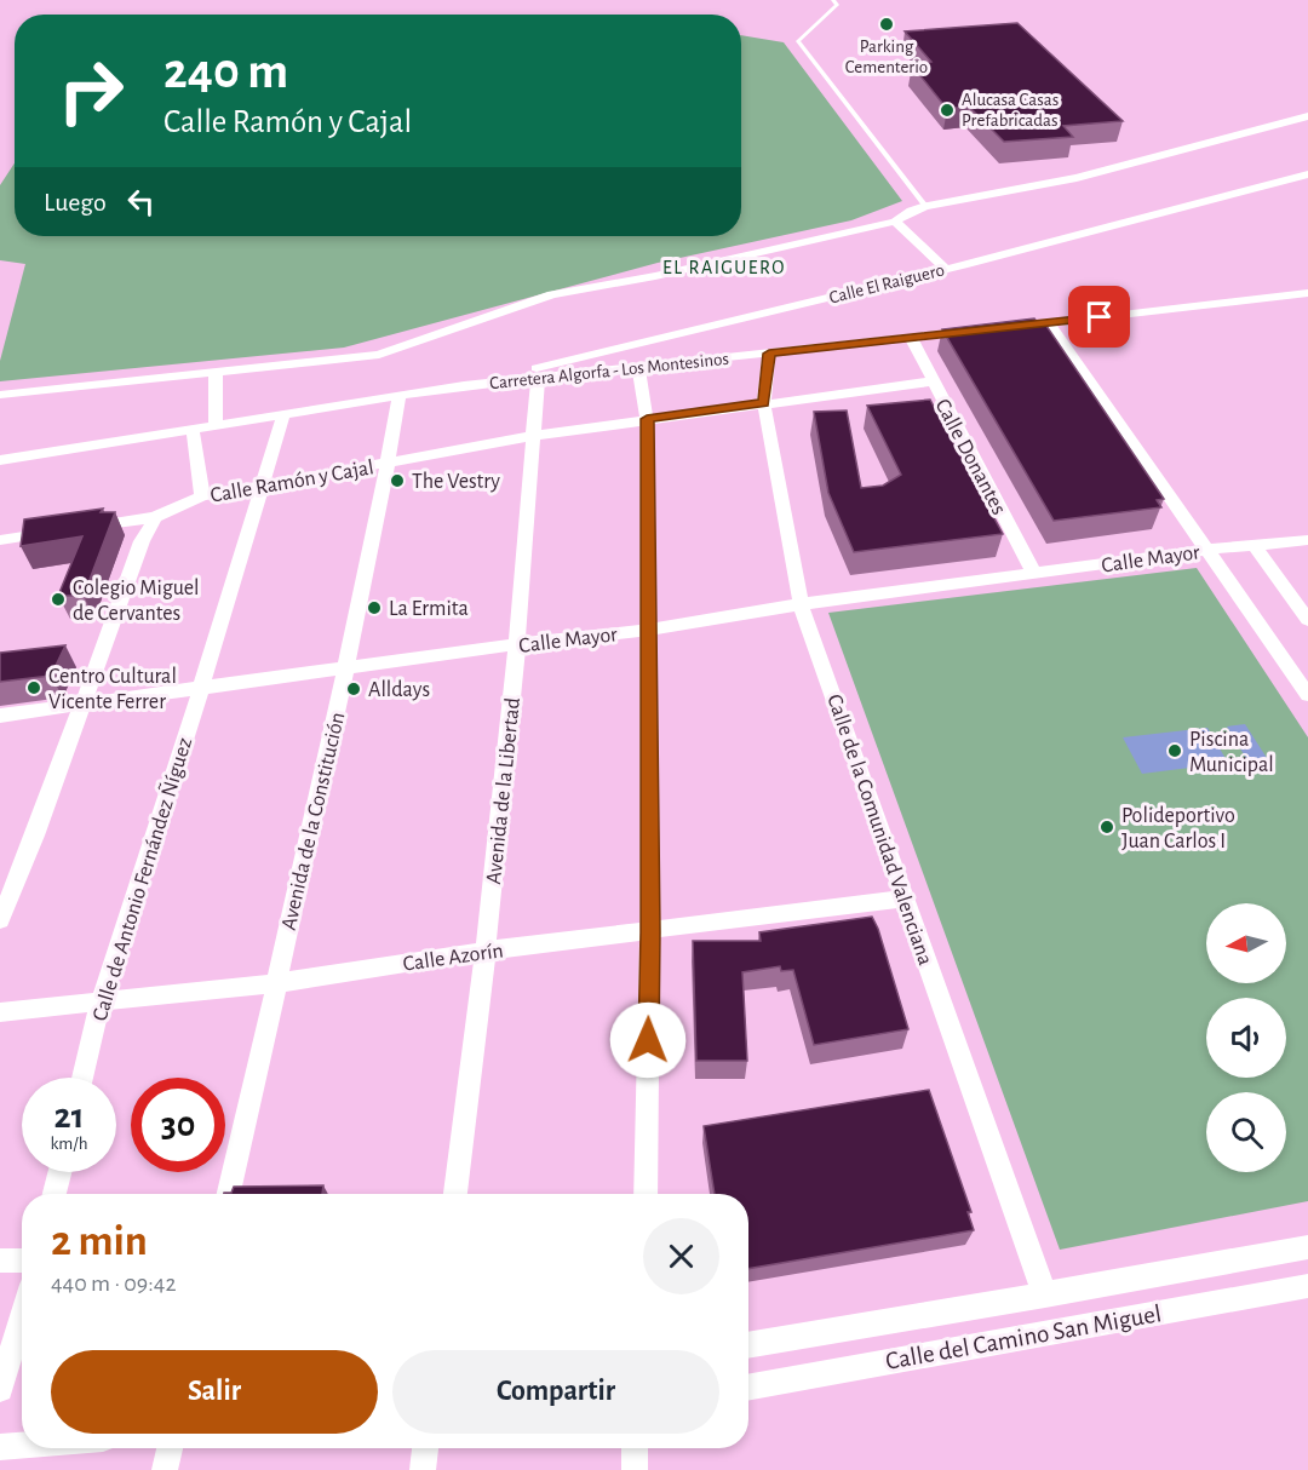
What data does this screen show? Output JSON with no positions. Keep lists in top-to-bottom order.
{
  "streets": {
    "street": [
      "Calle El Raiguero",
      "Carretera Algorfa - Los Montesinos",
      "Calle Donantes",
      "Calle Ramón y Cajal",
      "Calle Mayor",
      "Avenida de la Libertad",
      "Avenida de la Constitución",
      "Calle de la Comunidad Valenciana",
      "Calle de Antonio Fernández Ñíguez",
      "Calle Azorín",
      "Calle del Camino San Miguel"
    ]
  },
  "crossings": [
    ["Calle El Raiguero", "Carretera Algorfa - Los Montesinos"],
    ["Carretera Algorfa - Los Montesinos", "Calle Donantes"],
    ["Carretera Algorfa - Los Montesinos", "Avenida de la Libertad"],
    ["Carretera Algorfa - Los Montesinos", "Avenida de la Constitución"],
    ["Carretera Algorfa - Los Montesinos", "Calle de la Comunidad Valenciana"],
    ["Carretera Algorfa - Los Montesinos", "Calle de Antonio Fernández Ñíguez"],
    ["Calle Donantes", "Calle Ramón y Cajal"],
    ["Calle Donantes", "Calle Mayor"],
    ["Calle Ramón y Cajal", "Avenida de la Libertad"],
    ["Calle Ramón y Cajal", "Avenida de la Constitución"],
    ["Calle Ramón y Cajal", "Calle de la Comunidad Valenciana"],
    ["Calle Ramón y Cajal", "Calle de Antonio Fernández Ñíguez"],
    ["Calle Mayor", "Avenida de la Libertad"],
    ["Calle Mayor", "Avenida de la Constitución"],
    ["Calle Mayor", "Calle de la Comunidad Valenciana"],
    ["Calle Mayor", "Calle de Antonio Fernández Ñíguez"],
    ["Avenida de la Libertad", "Calle Azorín"],
    ["Avenida de la Constitución", "Calle Azorín"],
    ["Calle de la Comunidad Valenciana", "Calle Azorín"],
    ["Calle de la Comunidad Valenciana", "Calle del Camino San Miguel"],
    ["Calle de Antonio Fernández Ñíguez", "Calle Azorín"]
  ],
  "districts": ["EL RAIGUERO"],
  "places": [
    "Parking Cementerio",
    "Alucasa Casas Prefabricadas",
    "The Vestry",
    "Colegio Miguel de Cervantes",
    "La Ermita",
    "Centro Cultural Vicente Ferrer",
    "Alldays",
    "Piscina Municipal",
    "Polideportivo Juan Carlos I"
  ],
  "north": "left",
  "page": {
    "turn": ["240 m", "Calle Ramón y Cajal"],
    "then": "Luego",
    "speed": "21 km/h",
    "limit": "30",
    "heading": ["2 min", "440 m · 09:42"],
    "buttons": ["Salir", "Compartir"]
  }
}
